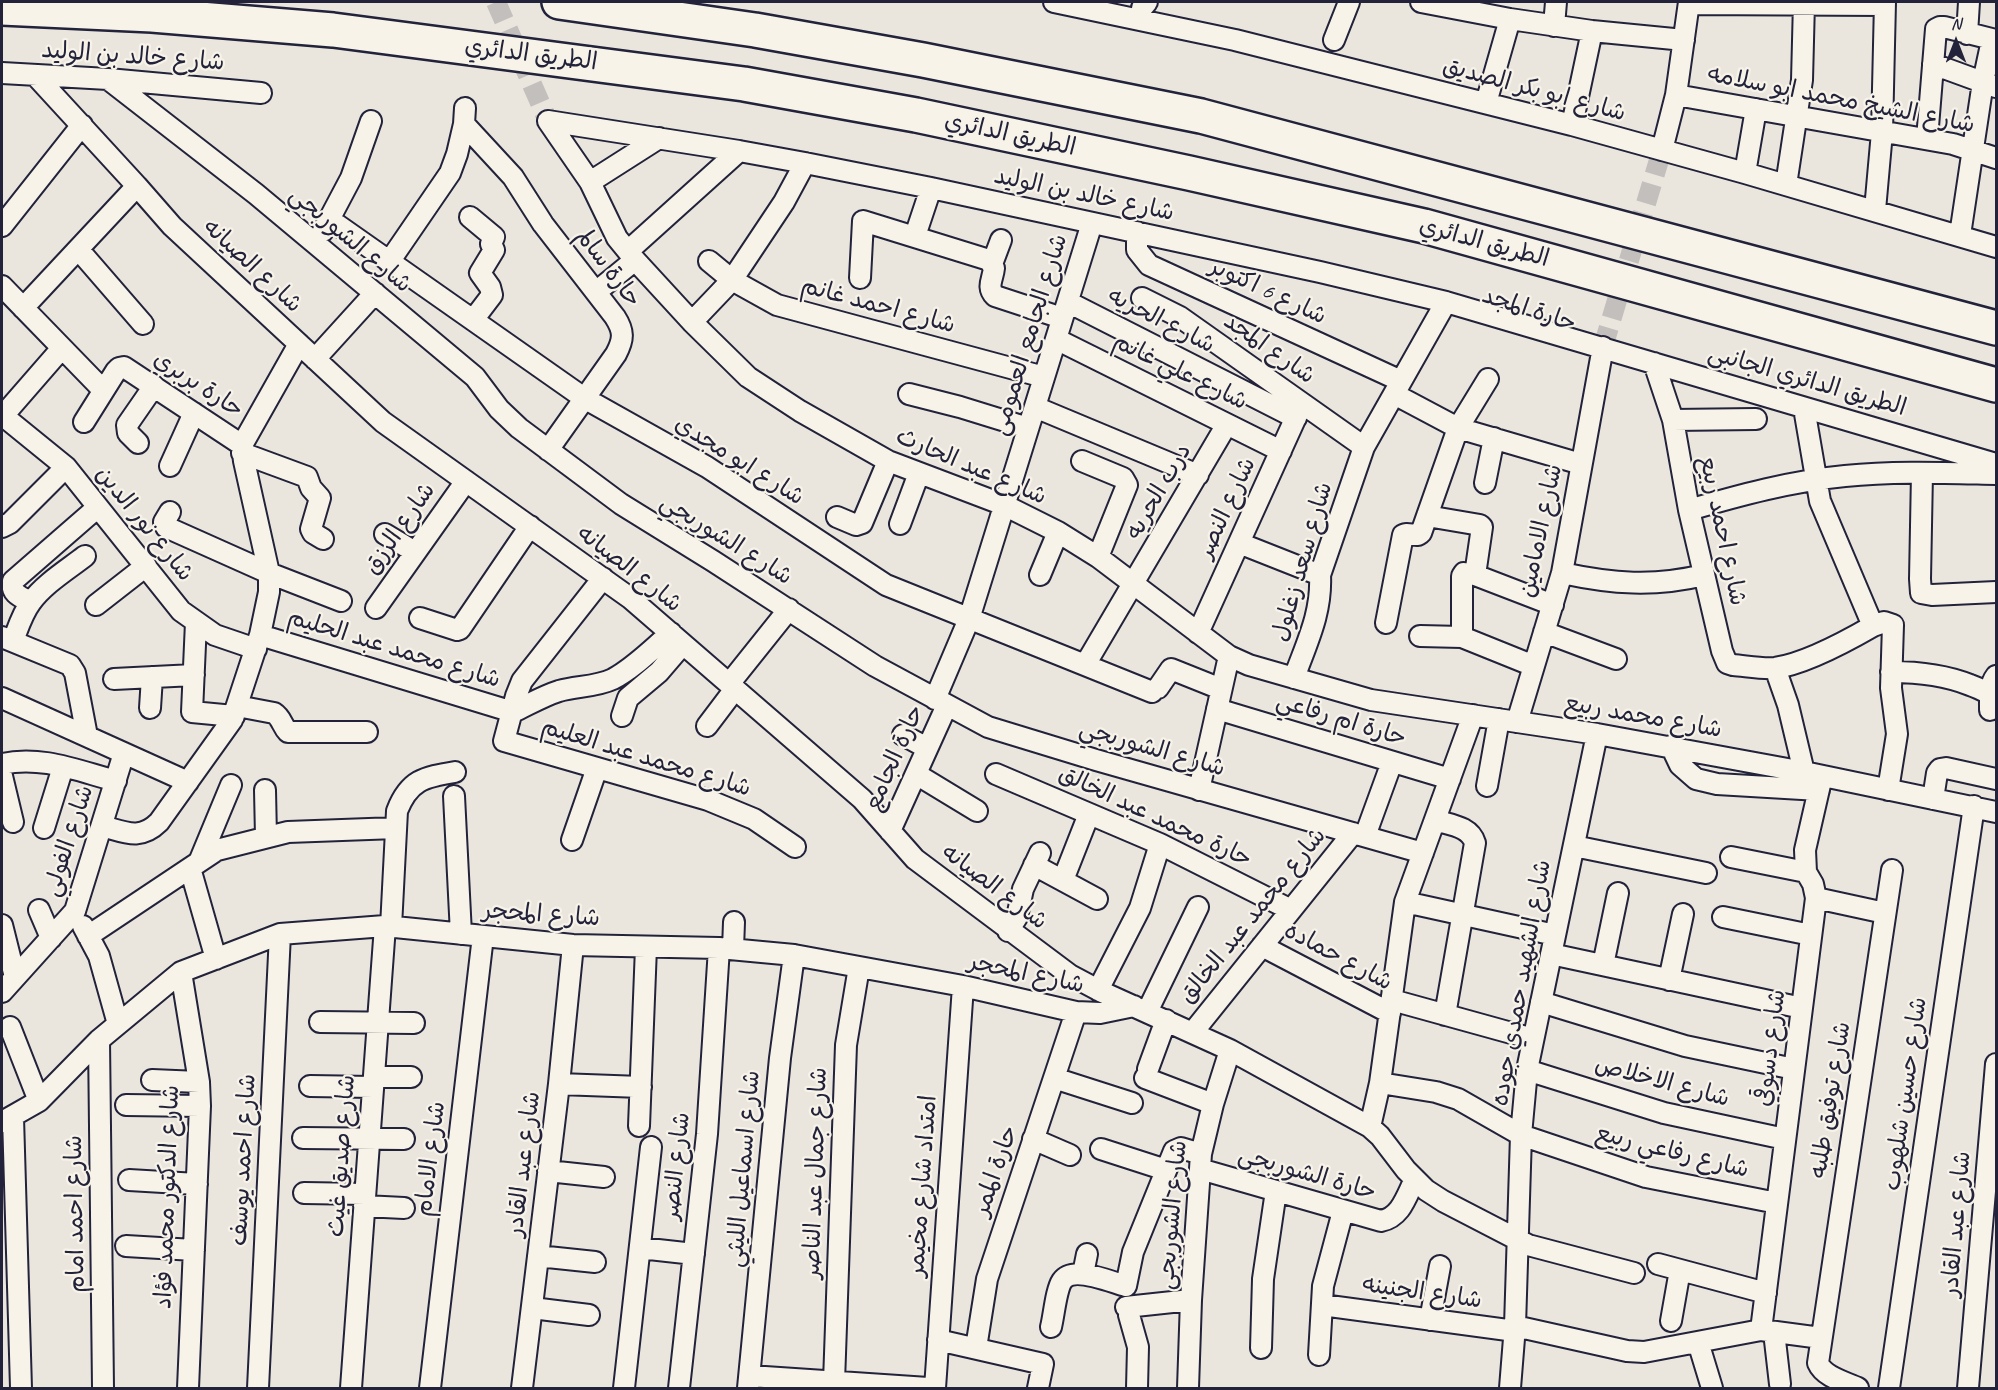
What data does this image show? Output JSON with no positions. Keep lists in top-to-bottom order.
{
  "streets": {
    "highway": ["الطريق الدائري"],
    "street": [
      "شارع خالد بن الوليد",
      "شارع ابو بكر الصديق",
      "شارع الشيخ محمد ابو سلامه",
      "شارع الشوربجي",
      "شارع الصيانه",
      "حارة سالم",
      "شارع 6 اكتوبر",
      "شارع احمد غانم",
      "شارع الحريه",
      "شارع الجامع العمومى",
      "شارع المجد",
      "شارع علي غانم",
      "الطريق الدائري الجانبى",
      "حارة بربري",
      "شارع ابو مجدي",
      "شارع عبد الحارث",
      "درب الحريه",
      "شارع النصر",
      "شارع نور الدين",
      "شارع الرزق",
      "شارع الامامين",
      "شارع احمد ربيع",
      "شارع سعد زغلول",
      "شارع محمد عبد الحليم",
      "شارع محمد ربيع",
      "حارة ام رفاعي",
      "شارع محمد عبد العليم",
      "حارة الجامع",
      "حارة محمد عبد الخالق",
      "شارع الفولي",
      "شارع المحجر",
      "شارع محمد عبد الخالق",
      "شارع حماده",
      "شارع الشهيد حمدي جوده",
      "شارع دسوقي",
      "شارع الاخلاص",
      "شارع حسين شلهوب",
      "شارع توفيق طلبه",
      "شارع رفاعي ربيع",
      "شارع صديق غيث",
      "شارع الامام",
      "شارع احمد يوسف",
      "شارع عبد القادر",
      "شارع اسماعيل الليثي",
      "حارة الممر",
      "شارع جمال عبد الناصر",
      "حارة الشوربجى",
      "امتداد شارع مخيمر",
      "شارع الدكتور محمد فؤاد",
      "شارع احمد امام",
      "شارع الشوربجى",
      "شارع الجنينه"
    ]
  },
  "crossings": [
    ["شارع خالد بن الوليد", "شارع الشوربجي"],
    ["شارع خالد بن الوليد", "شارع الصيانه"],
    ["شارع خالد بن الوليد", "شارع 6 اكتوبر"],
    ["شارع خالد بن الوليد", "شارع الجامع العمومى"],
    ["شارع خالد بن الوليد", "الطريق الدائري الجانبى"],
    ["شارع خالد بن الوليد", "شارع عبد الحارث"],
    ["شارع خالد بن الوليد", "شارع الامامين"],
    ["شارع خالد بن الوليد", "شارع سعد زغلول"],
    ["شارع الشوربجي", "حارة سالم"],
    ["شارع الشوربجي", "شارع الجامع العمومى"],
    ["شارع الشوربجي", "حارة الجامع"],
    ["شارع الشوربجي", "شارع محمد عبد الخالق"],
    ["شارع الصيانه", "شارع الرزق"],
    ["شارع الصيانه", "حارة الجامع"],
    ["شارع الصيانه", "شارع المحجر"],
    ["شارع الصيانه", "شارع محمد عبد الخالق"],
    ["شارع الصيانه", "شارع الشهيد حمدي جوده"],
    ["شارع الصيانه", "حارة الشوربجى"],
    ["شارع الصيانه", "شارع الشوربجى"],
    ["حارة سالم", "شارع ابو مجدي"],
    ["شارع 6 اكتوبر", "شارع الامامين"],
    ["شارع 6 اكتوبر", "شارع سعد زغلول"],
    ["شارع احمد غانم", "شارع الجامع العمومى"],
    ["شارع الحريه", "شارع الجامع العمومى"],
    ["شارع الحريه", "شارع المجد"],
    ["شارع الحريه", "شارع النصر"],
    ["شارع الجامع العمومى", "شارع علي غانم"],
    ["شارع الجامع العمومى", "شارع ابو مجدي"],
    ["شارع الجامع العمومى", "شارع عبد الحارث"],
    ["شارع الجامع العمومى", "حارة الجامع"],
    ["شارع المجد", "شارع النصر"],
    ["شارع المجد", "شارع سعد زغلول"],
    ["شارع علي غانم", "درب الحريه"],
    ["شارع علي غانم", "شارع النصر"],
    ["الطريق الدائري الجانبى", "شارع الامامين"],
    ["الطريق الدائري الجانبى", "شارع احمد ربيع"],
    ["شارع ابو مجدي", "درب الحريه"],
    ["شارع عبد الحارث", "درب الحريه"],
    ["شارع عبد الحارث", "شارع النصر"],
    ["شارع عبد الحارث", "شارع سعد زغلول"],
    ["شارع عبد الحارث", "شارع محمد ربيع"],
    ["شارع النصر", "شارع المحجر"],
    ["شارع نور الدين", "شارع محمد عبد الحليم"],
    ["شارع الامامين", "شارع محمد ربيع"],
    ["شارع محمد عبد الحليم", "شارع محمد عبد العليم"],
    ["شارع محمد ربيع", "شارع الشهيد حمدي جوده"],
    ["شارع محمد ربيع", "شارع دسوقي"],
    ["حارة ام رفاعي", "شارع محمد عبد الخالق"],
    ["حارة محمد عبد الخالق", "شارع محمد عبد الخالق"],
    ["شارع المحجر", "شارع صديق غيث"],
    ["شارع المحجر", "شارع الامام"],
    ["شارع المحجر", "شارع احمد يوسف"],
    ["شارع المحجر", "شارع عبد القادر"],
    ["شارع المحجر", "شارع اسماعيل الليثي"],
    ["شارع المحجر", "حارة الممر"],
    ["شارع المحجر", "شارع جمال عبد الناصر"],
    ["شارع المحجر", "امتداد شارع مخيمر"],
    ["شارع المحجر", "شارع الدكتور محمد فؤاد"],
    ["شارع المحجر", "شارع احمد امام"],
    ["شارع محمد عبد الخالق", "شارع حماده"],
    ["شارع حماده", "شارع الشهيد حمدي جوده"],
    ["شارع الشهيد حمدي جوده", "شارع الاخلاص"],
    ["شارع الشهيد حمدي جوده", "شارع رفاعي ربيع"],
    ["شارع الشهيد حمدي جوده", "شارع الجنينه"],
    ["شارع دسوقي", "شارع الاخلاص"],
    ["شارع دسوقي", "شارع رفاعي ربيع"],
    ["شارع دسوقي", "شارع الجنينه"],
    ["شارع توفيق طلبه", "شارع الجنينه"],
    ["حارة الشوربجى", "شارع الشوربجى"]
  ],
  "north": "top"
}
